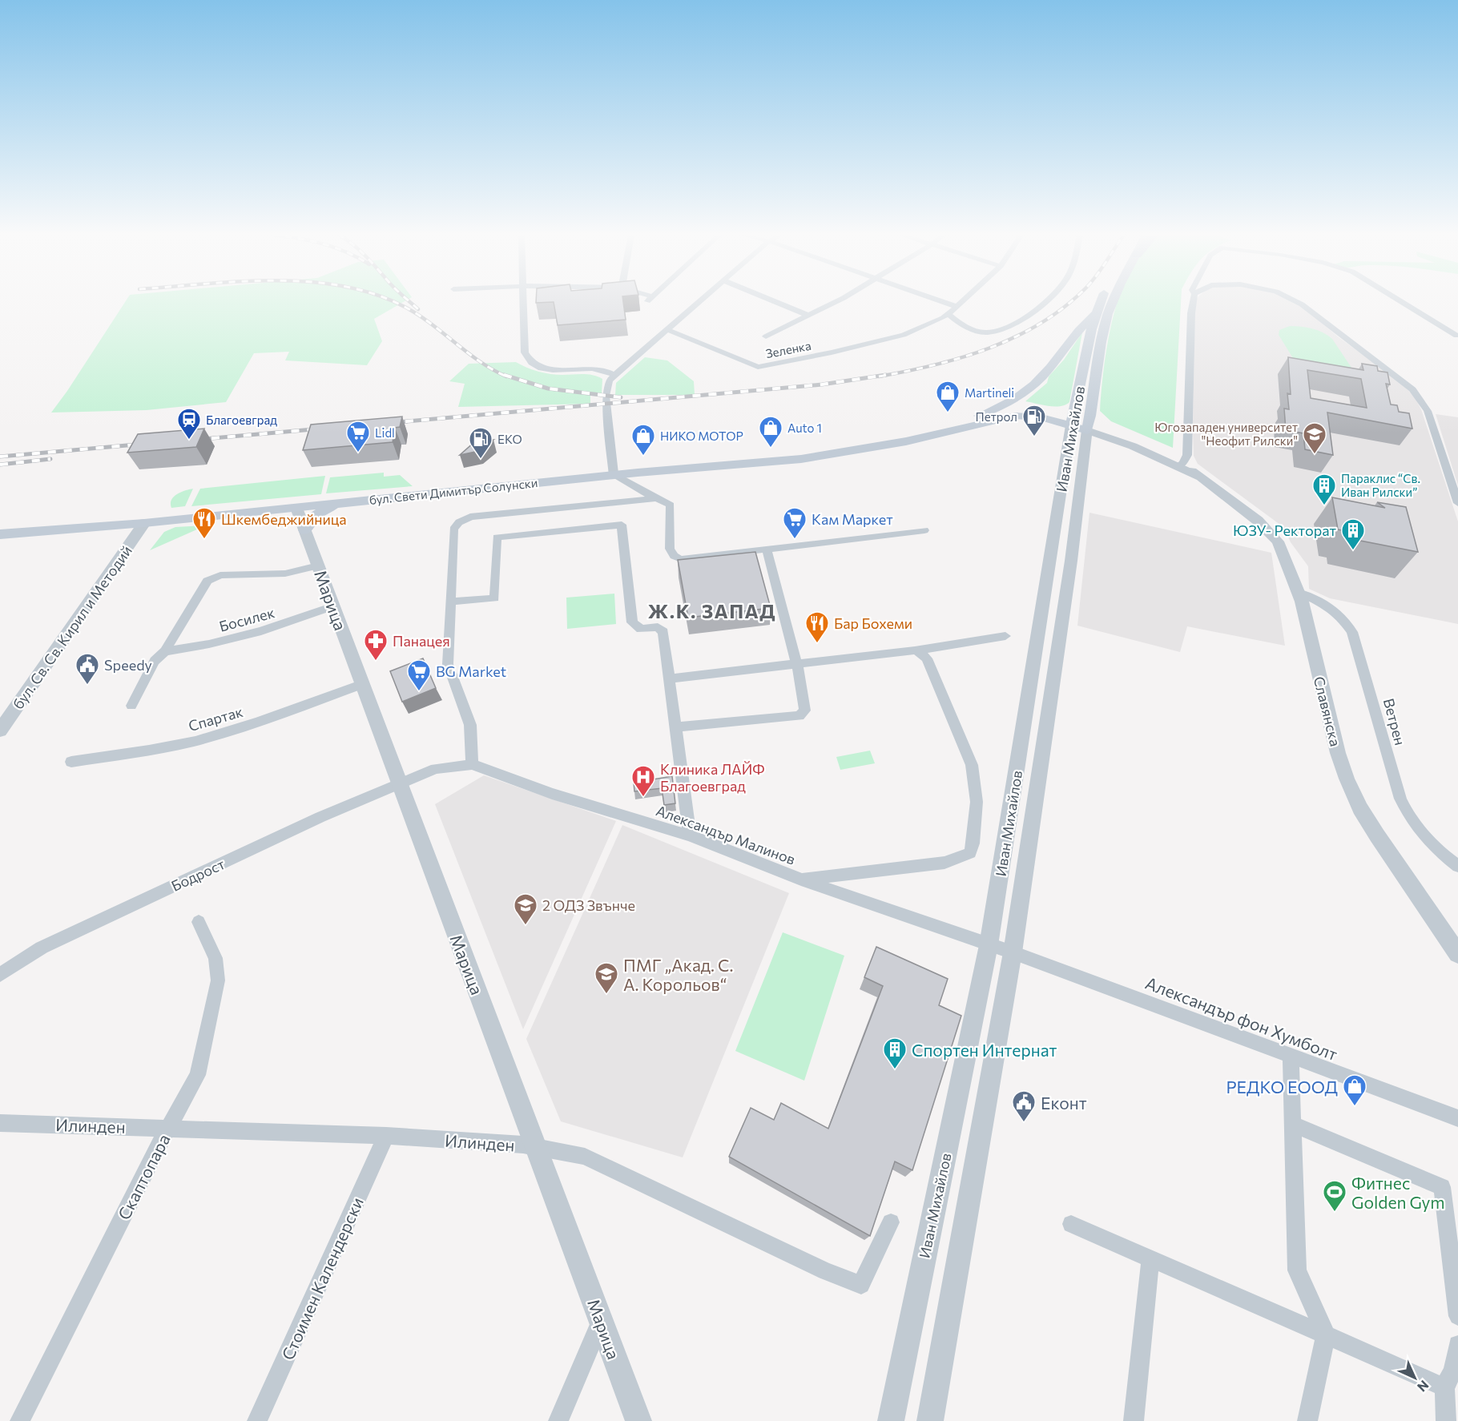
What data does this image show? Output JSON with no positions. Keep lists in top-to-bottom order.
{
  "streets": {
    "main road": ["Иван Михайлов", "бул. Свети Димитър Солунски"],
    "street": [
      "Зеленка",
      "Марица",
      "Босилек",
      "бул. Св. Св. Кирил и Методий",
      "Славянска",
      "Спартак",
      "Ветрен",
      "Александър Малинов",
      "Бодрост",
      "Александър фон Хумболт",
      "Илинден",
      "Скаптопара",
      "Стоимен Календерски"
    ]
  },
  "crossings": [
    ["Иван Михайлов", "бул. Свети Димитър Солунски"],
    ["Иван Михайлов", "Славянска"],
    ["Иван Михайлов", "Александър Малинов"],
    ["Иван Михайлов", "Александър фон Хумболт"],
    ["бул. Свети Димитър Солунски", "Марица"],
    ["бул. Свети Димитър Солунски", "бул. Св. Св. Кирил и Методий"],
    ["бул. Свети Димитър Солунски", "Славянска"],
    ["Марица", "Босилек"],
    ["Марица", "Спартак"],
    ["Марица", "Александър Малинов"],
    ["Марица", "Бодрост"],
    ["Марица", "Илинден"],
    ["Славянска", "Ветрен"],
    ["Александър Малинов", "Бодрост"],
    ["Александър Малинов", "Александър фон Хумболт"],
    ["Илинден", "Скаптопара"],
    ["Илинден", "Стоимен Календерски"]
  ],
  "districts": ["Ж.К. ЗАПАД"],
  "places": {
    "shop": [
      "Martineli",
      "Auto 1",
      "НИКО МОТОР",
      "РЕДКО ЕООД"
    ],
    "fuel station": ["Петрол", "EKO"],
    "station": ["Благоевград"],
    "supermarket": ["Lidl", "Кам Маркет", "BG Market"],
    "school or university": ["Югозападен университет \"Неофит Рилски\"", "2 ОДЗ Звънче", "ПМГ „Акад. С. А. Корольов“"],
    "building": ["Параклис “Св. Иван Рилски”", "ЮЗУ- Ректорат", "Спортен Интернат"],
    "restaurant": ["Шкембеджийница", "Бар Бохеми"],
    "pharmacy": ["Панацея"],
    "public building": ["Speedy", "Еконт"],
    "hospital": ["Клиника ЛАЙФ Благоевград"],
    "sports": ["Фитнес Golden Gym"]
  },
  "north": "bottom right"
}
